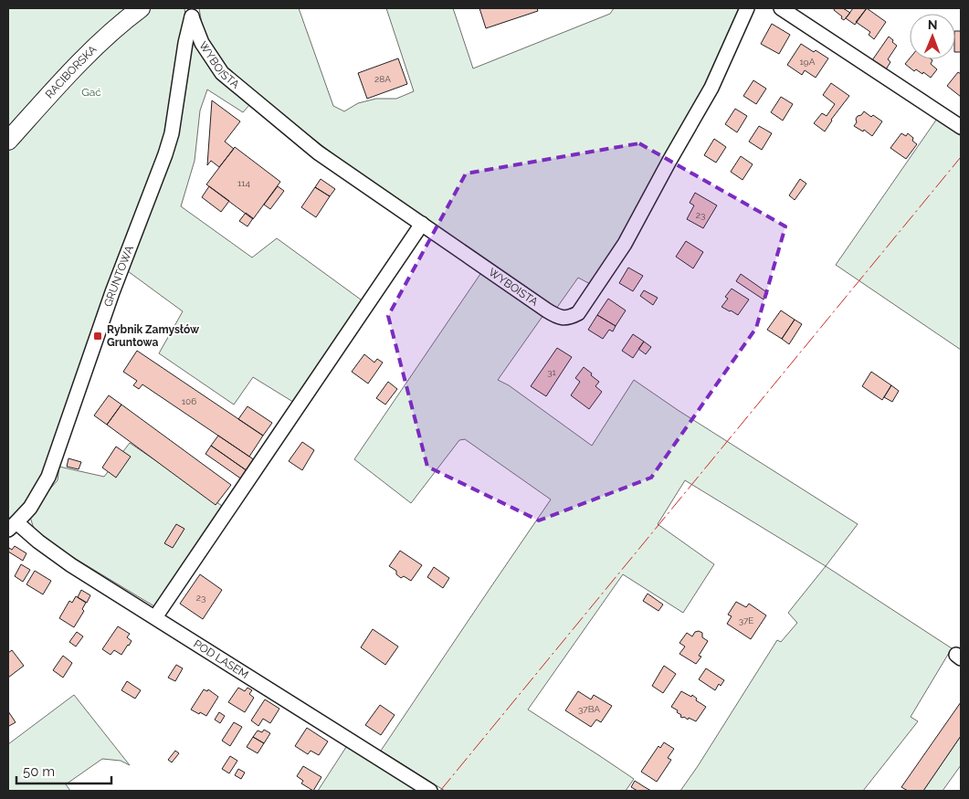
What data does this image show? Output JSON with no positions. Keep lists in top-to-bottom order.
{
  "streets": {
    "main road": ["RACIBORSKA"],
    "street": ["WYBOISTA", "GRUNTOWA", "POD LASEM"]
  },
  "crossings": [
    ["WYBOISTA", "GRUNTOWA"],
    ["GRUNTOWA", "POD LASEM"]
  ],
  "parks": ["Gać"],
  "places": {
    "transit": ["Rybnik Zamysłów Gruntowa"]
  },
  "house_numbers": [
    "19A",
    "28A",
    "114",
    "23",
    "31",
    "106",
    "23",
    "37E",
    "37BA"
  ],
  "scale_bar": "50 m",
  "north": "top"
}
